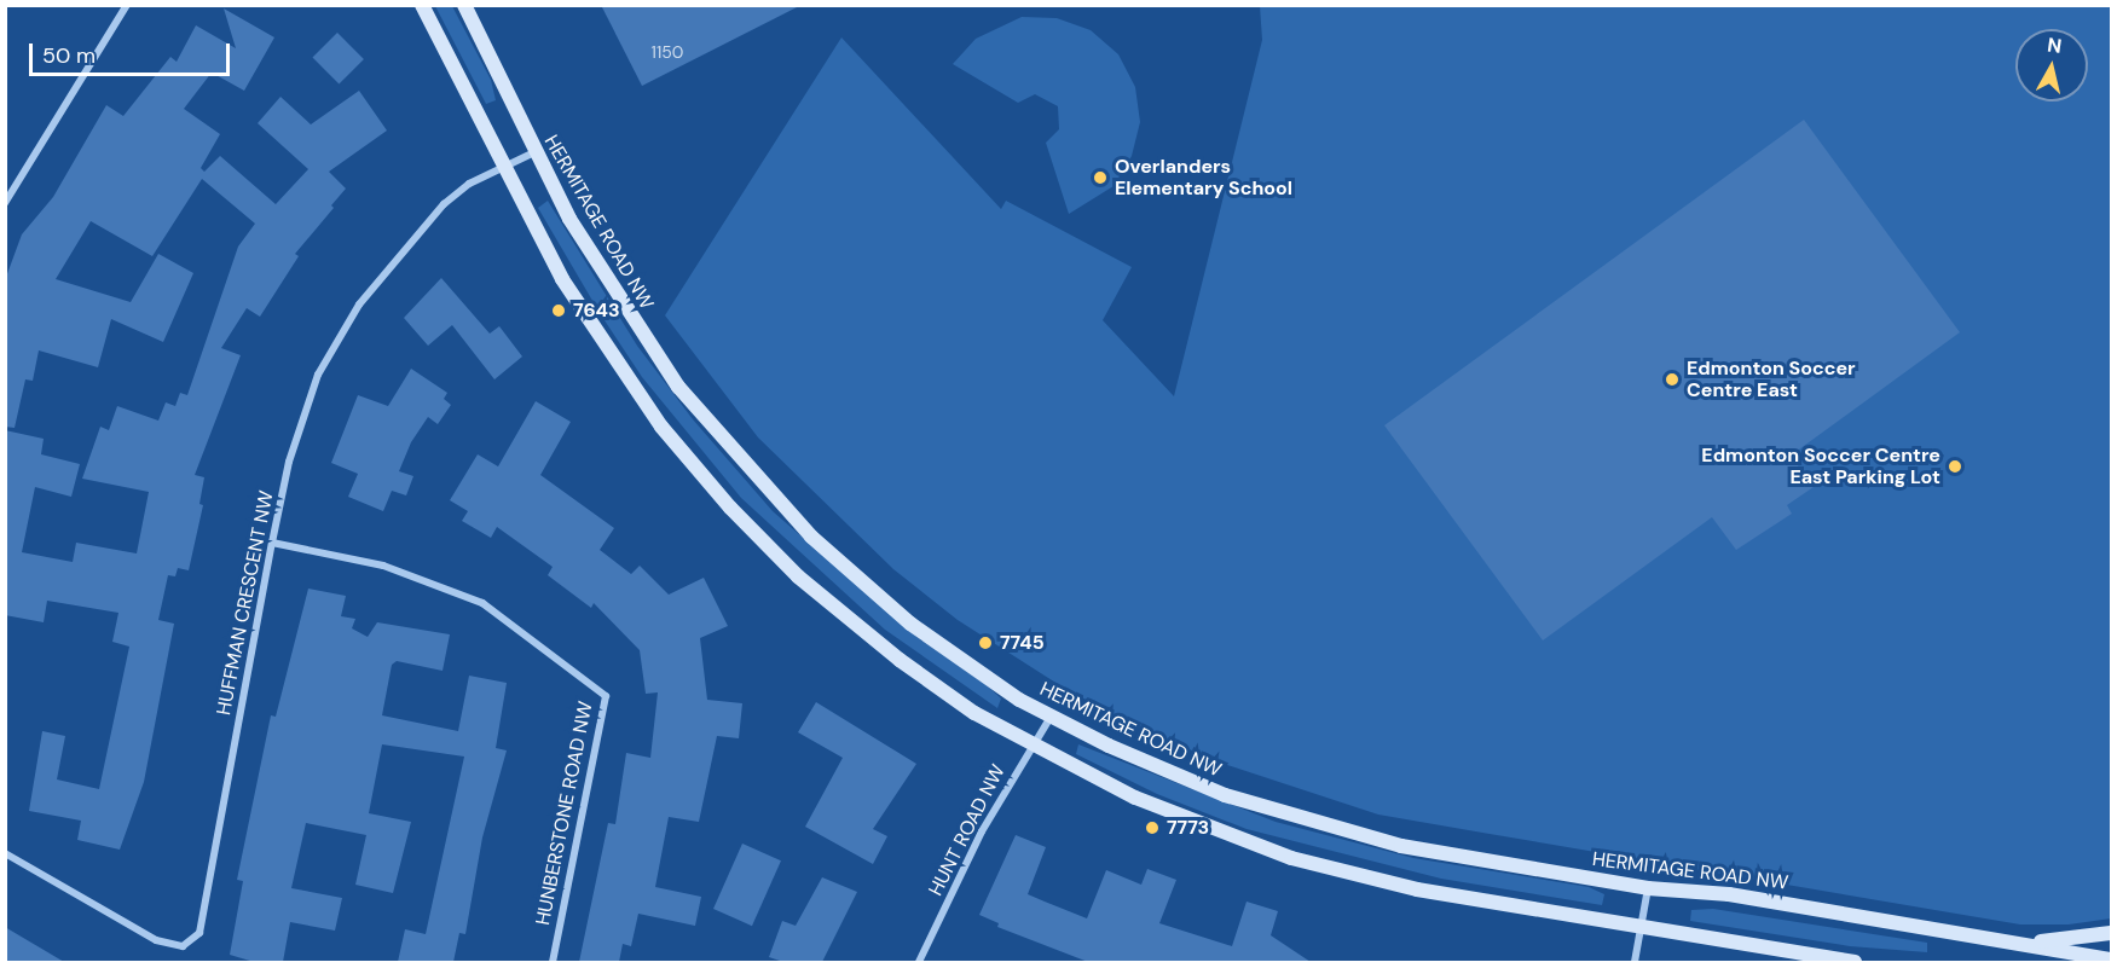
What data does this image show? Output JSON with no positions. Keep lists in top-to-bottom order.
{
  "streets": {
    "street": [
      "HERMITAGE ROAD NW",
      "HUFFMAN CRESCENT NW",
      "HUNBERSTONE ROAD NW",
      "HUNT ROAD NW"
    ]
  },
  "crossings": [
    ["HERMITAGE ROAD NW", "HUFFMAN CRESCENT NW"],
    ["HERMITAGE ROAD NW", "HUNT ROAD NW"],
    ["HUFFMAN CRESCENT NW", "HUNBERSTONE ROAD NW"]
  ],
  "places": [
    "Overlanders Elementary School",
    "7643",
    "Edmonton Soccer Centre East",
    "Edmonton Soccer Centre East Parking Lot",
    "7745",
    "7773"
  ],
  "house_numbers": ["1150"],
  "scale_bar": "50 m",
  "north": "top"
}
